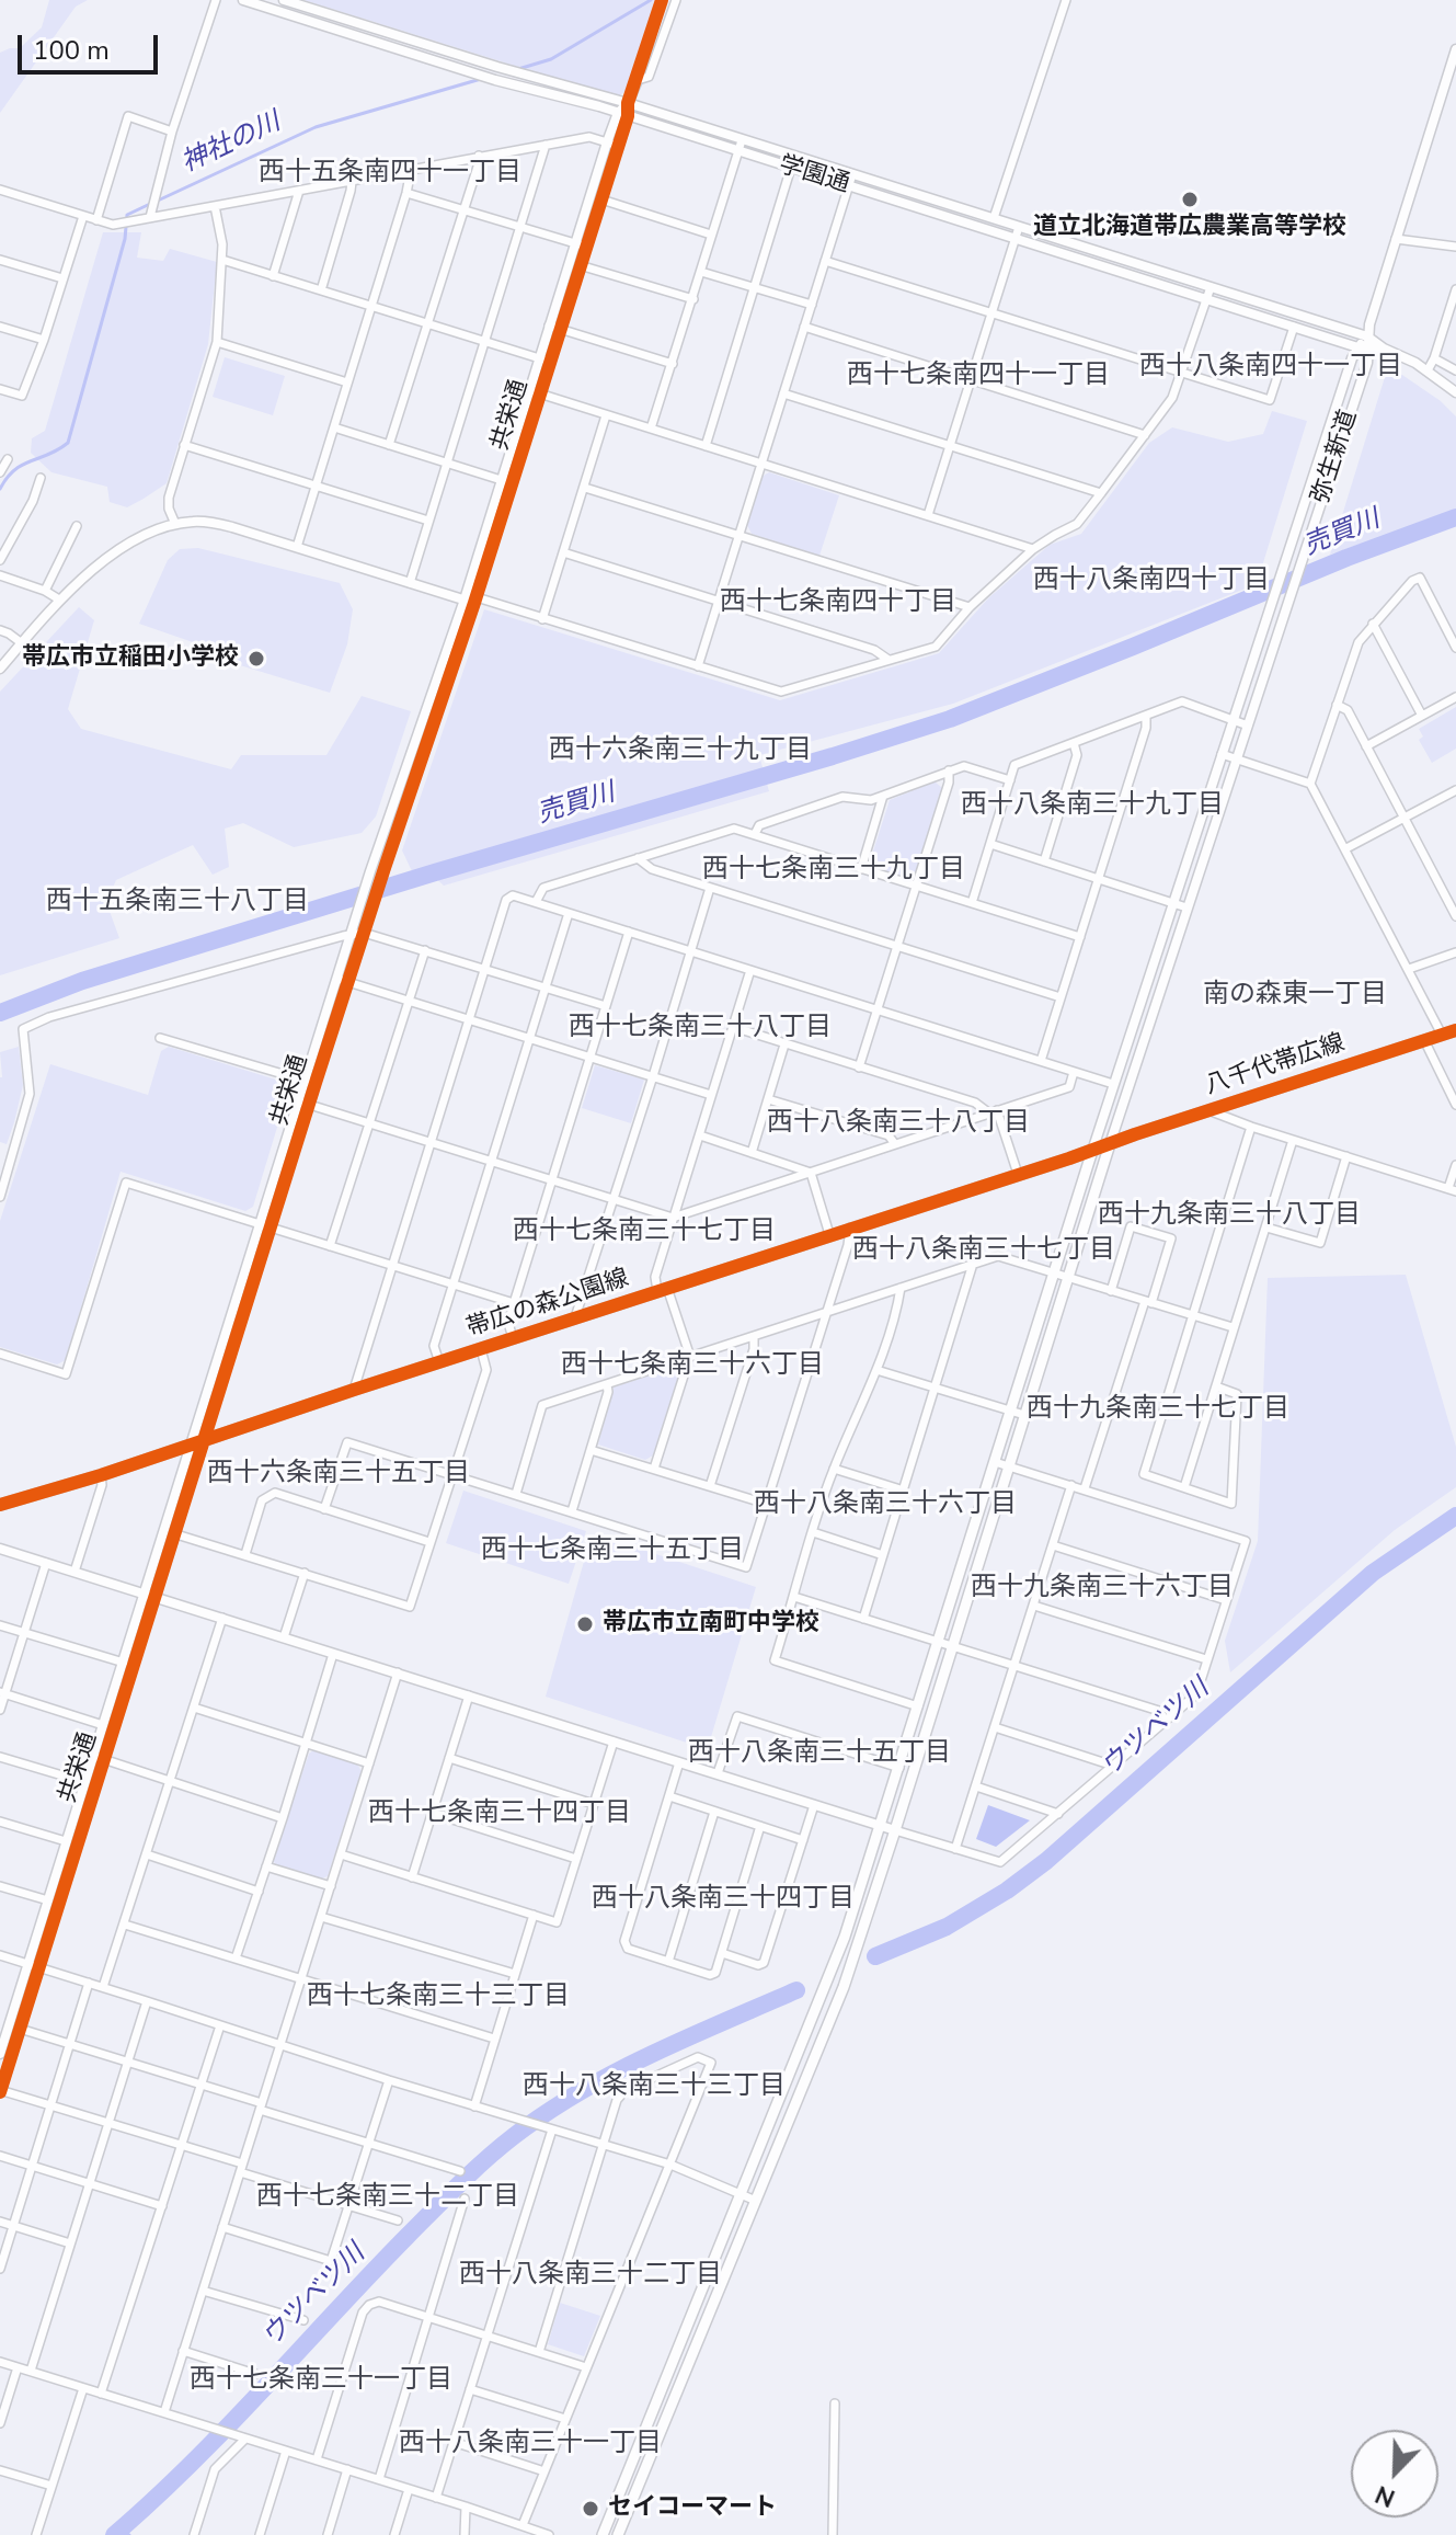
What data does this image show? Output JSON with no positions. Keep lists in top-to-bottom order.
{
  "streets": {
    "main road": ["八千代帯広線", "帯広の森公園線"],
    "street": ["学園通", "共栄通", "弥生新道"]
  },
  "crossings": [
    ["学園通", "共栄通"],
    ["学園通", "弥生新道"],
    ["共栄通", "帯広の森公園線"],
    ["弥生新道", "八千代帯広線"],
    ["弥生新道", "帯広の森公園線"],
    ["八千代帯広線", "帯広の森公園線"]
  ],
  "districts": [
    "西十五条南四十一丁目",
    "西十八条南四十一丁目",
    "西十七条南四十一丁目",
    "西十八条南四十丁目",
    "西十七条南四十丁目",
    "西十六条南三十九丁目",
    "西十八条南三十九丁目",
    "西十七条南三十九丁目",
    "西十五条南三十八丁目",
    "南の森東一丁目",
    "西十七条南三十八丁目",
    "西十八条南三十八丁目",
    "西十九条南三十八丁目",
    "西十七条南三十七丁目",
    "西十八条南三十七丁目",
    "西十七条南三十六丁目",
    "西十九条南三十七丁目",
    "西十六条南三十五丁目",
    "西十八条南三十六丁目",
    "西十七条南三十五丁目",
    "西十九条南三十六丁目",
    "西十八条南三十五丁目",
    "西十七条南三十四丁目",
    "西十八条南三十四丁目",
    "西十七条南三十三丁目",
    "西十八条南三十三丁目",
    "西十七条南三十二丁目",
    "西十八条南三十二丁目",
    "西十七条南三十一丁目",
    "西十八条南三十一丁目"
  ],
  "water": ["神社の川", "売買川", "ウツベツ川"],
  "places": [
    "道立北海道帯広農業高等学校",
    "帯広市立稲田小学校",
    "帯広市立南町中学校",
    "セイコーマート"
  ],
  "scale_bar": "100 m",
  "north": "bottom left"
}
